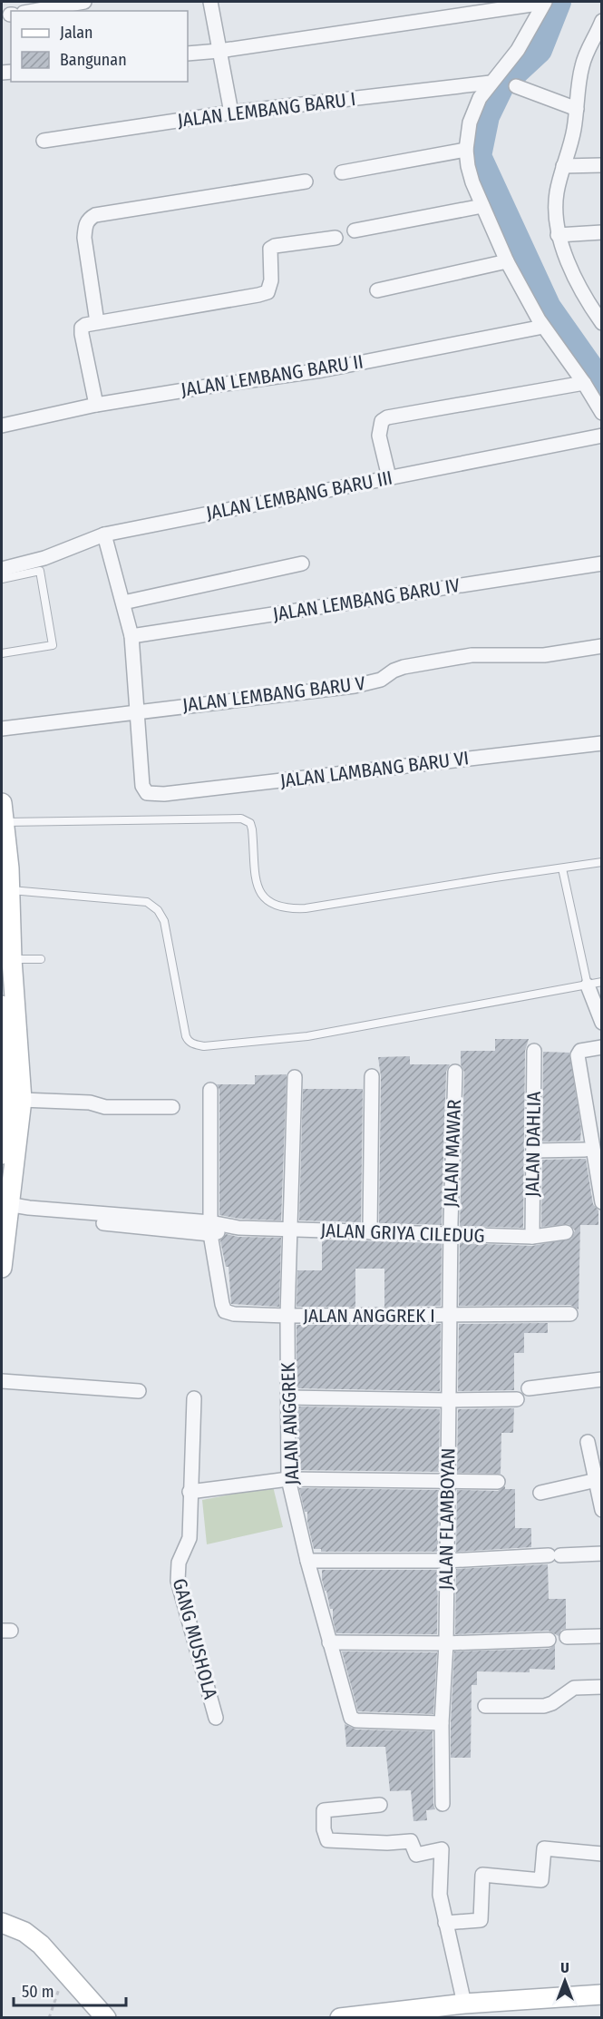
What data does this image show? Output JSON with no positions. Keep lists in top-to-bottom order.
{
  "streets": {
    "street": [
      "JALAN LEMBANG BARU I",
      "JALAN LEMBANG BARU II",
      "JALAN LEMBANG BARU III",
      "JALAN LEMBANG BARU IV",
      "JALAN LEMBANG BARU V",
      "JALAN LAMBANG BARU VI",
      "JALAN DAHLIA",
      "JALAN MAWAR",
      "JALAN GRIYA CILEDUG",
      "JALAN ANGGREK I",
      "JALAN ANGGREK",
      "JALAN FLAMBOYAN",
      "GANG MUSHOLA"
    ]
  },
  "crossings": [
    ["JALAN LEMBANG BARU V", "JALAN LAMBANG BARU VI"],
    ["JALAN DAHLIA", "JALAN GRIYA CILEDUG"],
    ["JALAN MAWAR", "JALAN GRIYA CILEDUG"],
    ["JALAN MAWAR", "JALAN FLAMBOYAN"],
    ["JALAN GRIYA CILEDUG", "JALAN ANGGREK"],
    ["JALAN GRIYA CILEDUG", "JALAN FLAMBOYAN"],
    ["JALAN ANGGREK I", "JALAN ANGGREK"],
    ["JALAN ANGGREK I", "JALAN FLAMBOYAN"],
    ["JALAN ANGGREK", "JALAN FLAMBOYAN"]
  ],
  "legend": ["Jalan", "Bangunan"],
  "scale_bar": "50 m",
  "north": "top"
}
